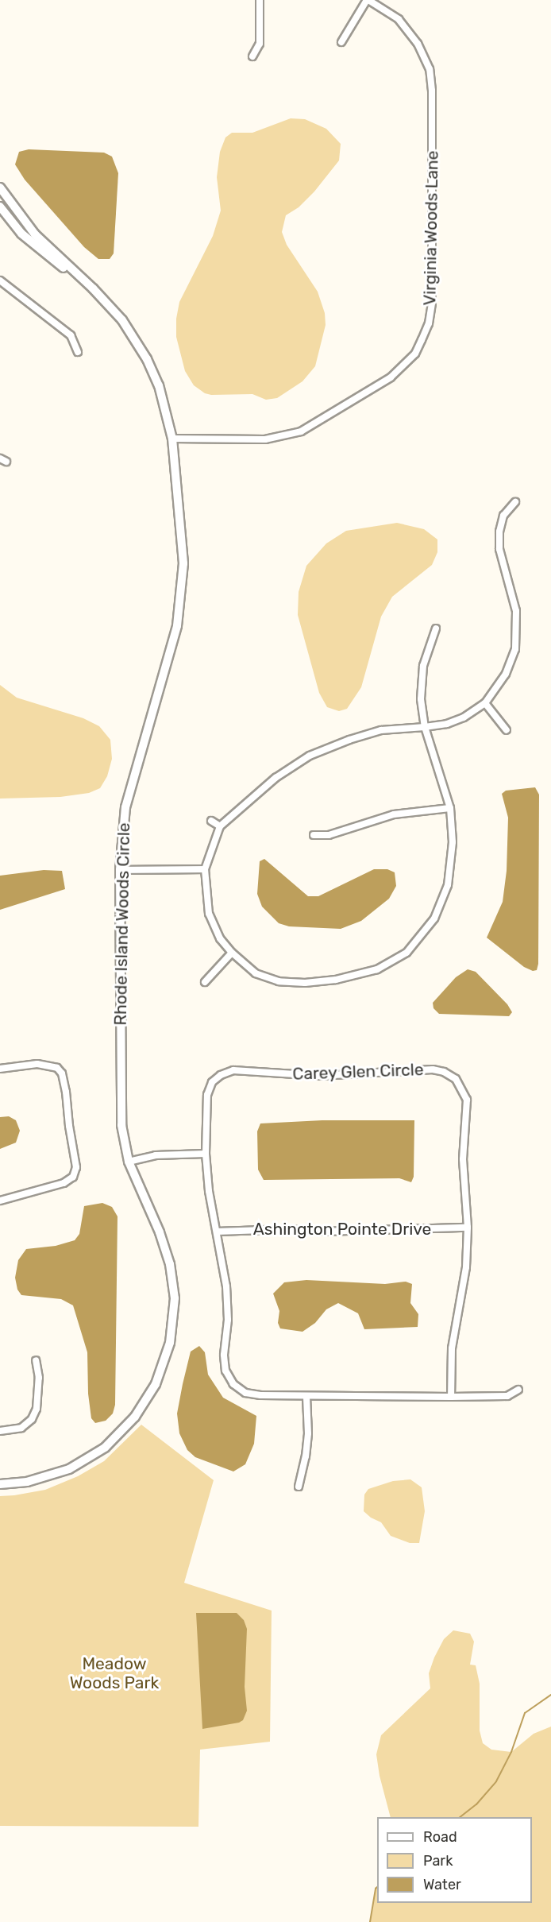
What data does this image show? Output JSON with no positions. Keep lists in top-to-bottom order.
{
  "streets": {
    "street": [
      "Virginia Woods Lane",
      "Rhode Island Woods Circle",
      "Carey Glen Circle",
      "Ashington Pointe Drive"
    ]
  },
  "crossings": [
    ["Virginia Woods Lane", "Rhode Island Woods Circle"],
    ["Carey Glen Circle", "Ashington Pointe Drive"]
  ],
  "parks": ["Meadow Woods Park"],
  "legend": ["Road", "Park", "Water"]
}
